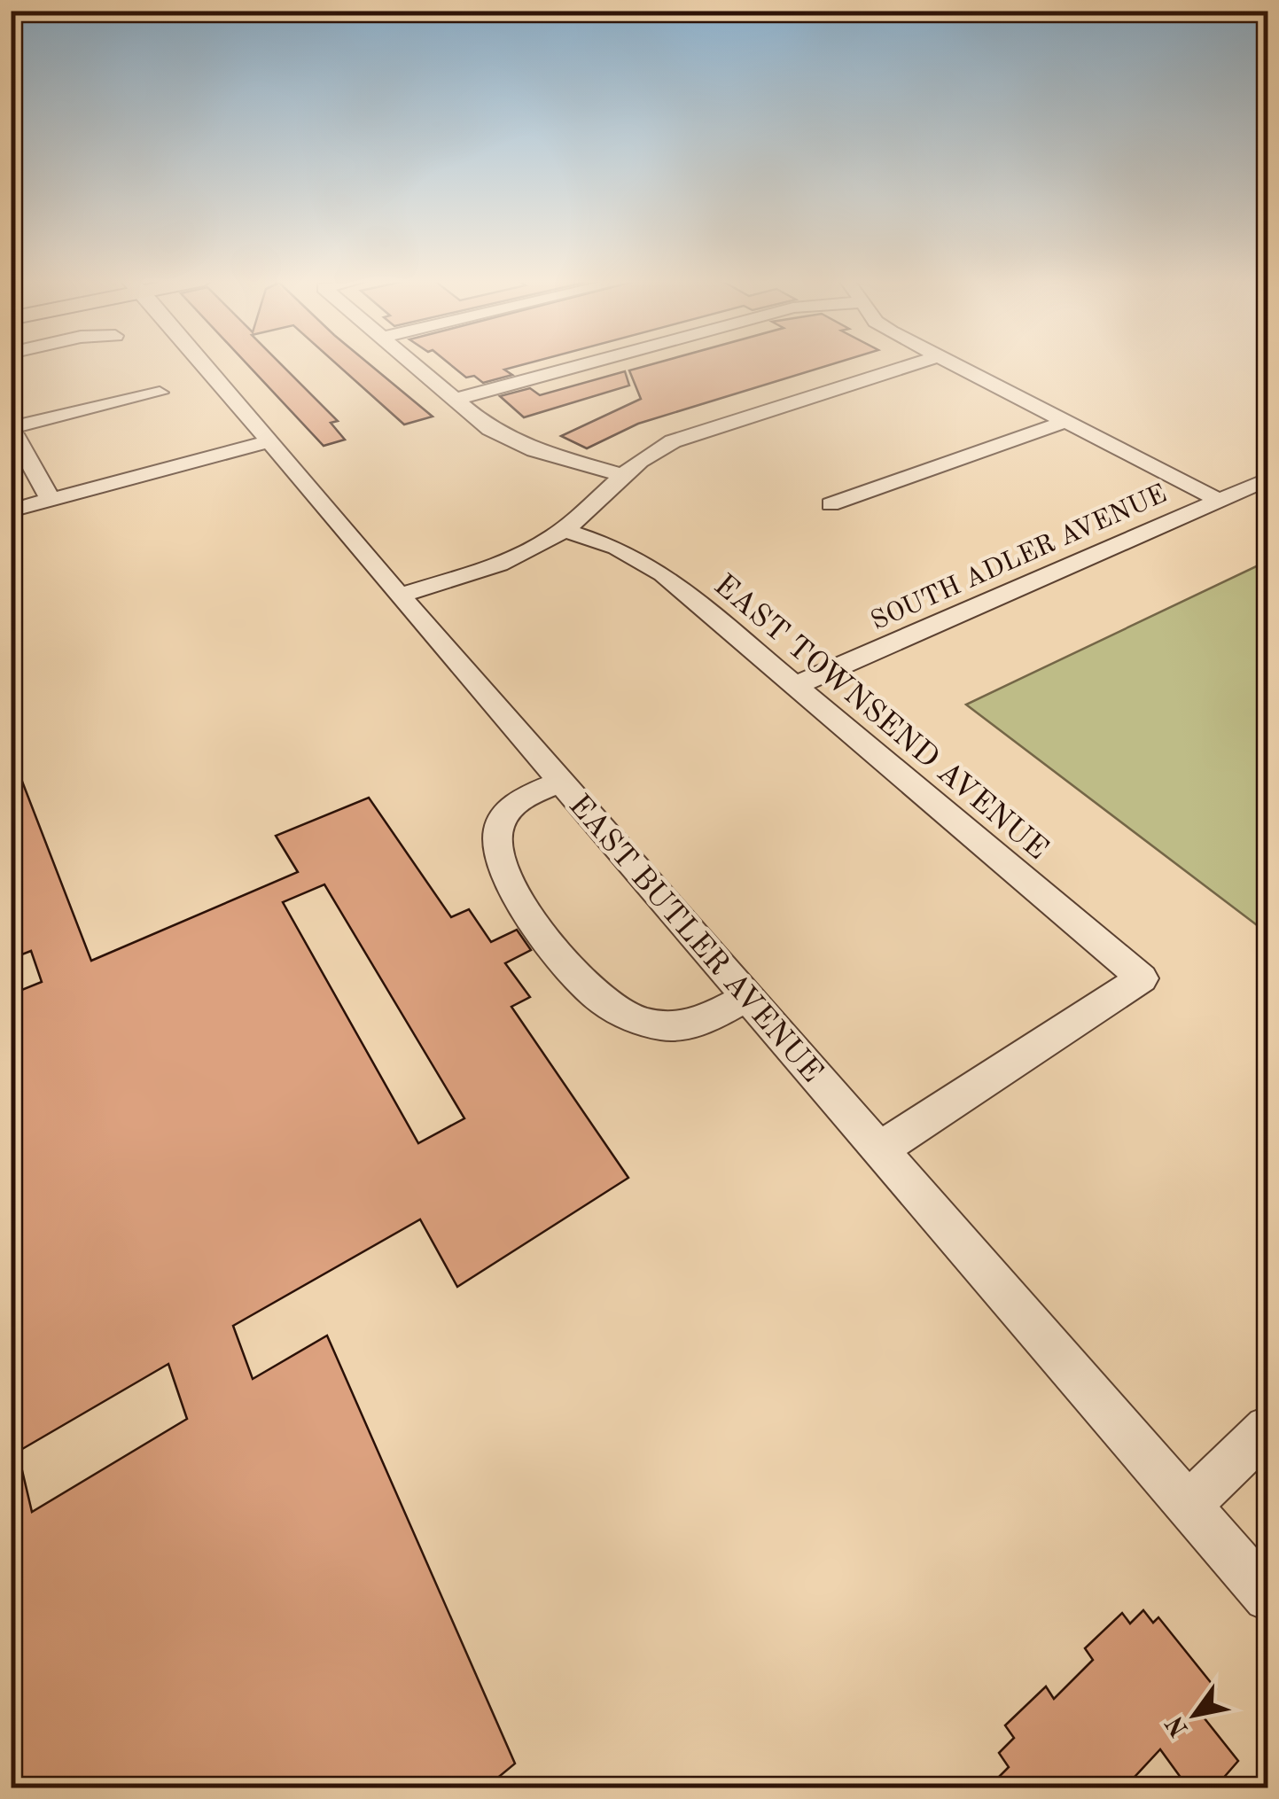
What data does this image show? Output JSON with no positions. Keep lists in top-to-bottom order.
{
  "streets": {
    "street": ["SOUTH ADLER AVENUE", "EAST TOWNSEND AVENUE", "EAST BUTLER AVENUE"]
  },
  "crossings": [
    ["SOUTH ADLER AVENUE", "EAST TOWNSEND AVENUE"],
    ["EAST TOWNSEND AVENUE", "EAST BUTLER AVENUE"]
  ],
  "north": "bottom left"
}
